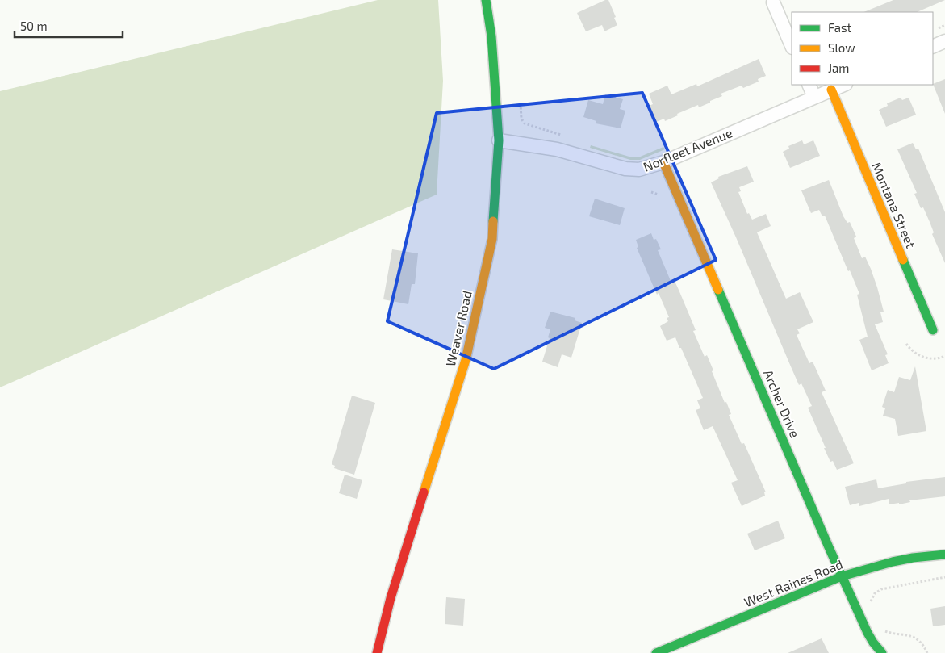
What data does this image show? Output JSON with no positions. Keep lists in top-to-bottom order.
{
  "streets": {
    "main road": [
      "Montana Street",
      "Weaver Road",
      "Archer Drive",
      "West Raines Road"
    ],
    "street": ["Norfleet Avenue"]
  },
  "crossings": [
    ["Norfleet Avenue", "Montana Street"],
    ["Norfleet Avenue", "Weaver Road"],
    ["Norfleet Avenue", "Archer Drive"],
    ["Archer Drive", "West Raines Road"]
  ],
  "legend": ["Fast", "Slow", "Jam"],
  "scale_bar": "50 m"
}
